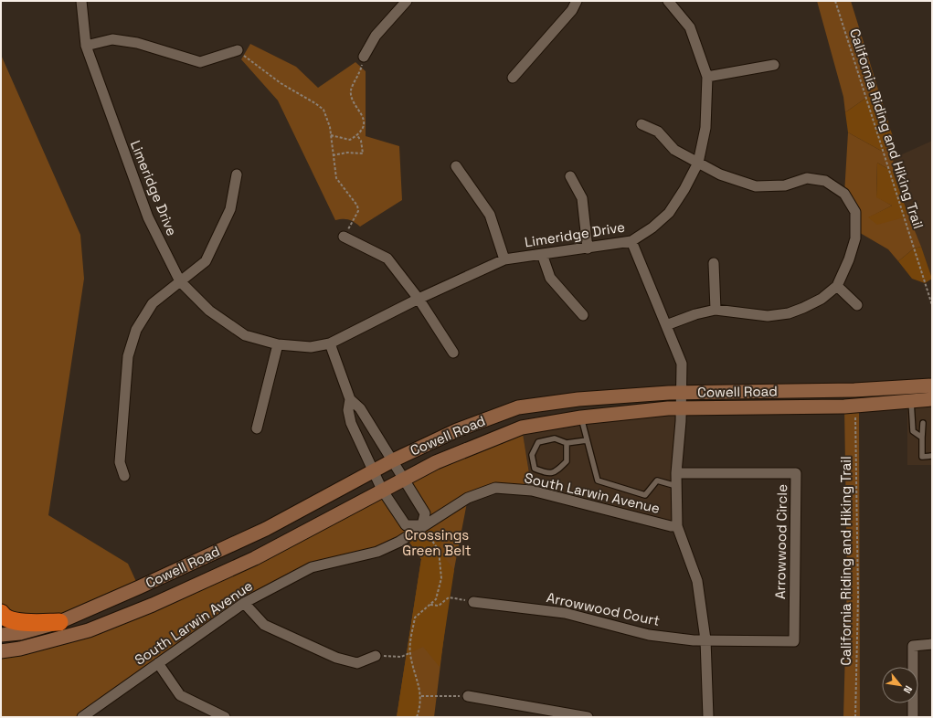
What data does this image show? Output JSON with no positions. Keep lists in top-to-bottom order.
{
  "streets": {
    "street": [
      "Limeridge Drive",
      "Cowell Road",
      "South Larwin Avenue",
      "Arrowwood Circle",
      "Arrowwood Court"
    ],
    "path": ["California Riding and Hiking Trail"]
  },
  "crossings": [
    ["California Riding and Hiking Trail", "Cowell Road"],
    ["Arrowwood Circle", "Arrowwood Court"]
  ],
  "parks": ["Crossings Green Belt"],
  "north": "bottom right"
}
